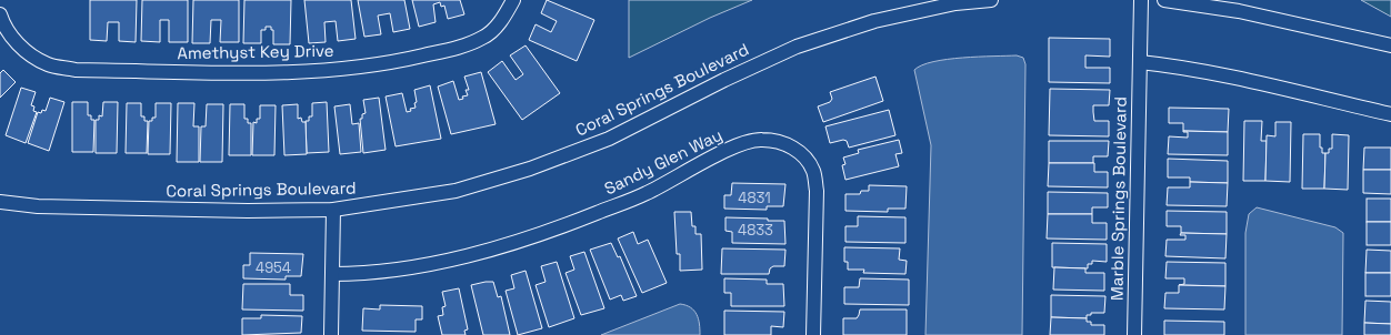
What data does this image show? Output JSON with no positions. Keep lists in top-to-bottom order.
{
  "streets": {
    "street": [
      "Amethyst Key Drive",
      "Coral Springs Boulevard",
      "Sandy Glen Way",
      "Marble Springs Boulevard"
    ]
  },
  "house_numbers": ["4831", "4833", "4954"]
}
